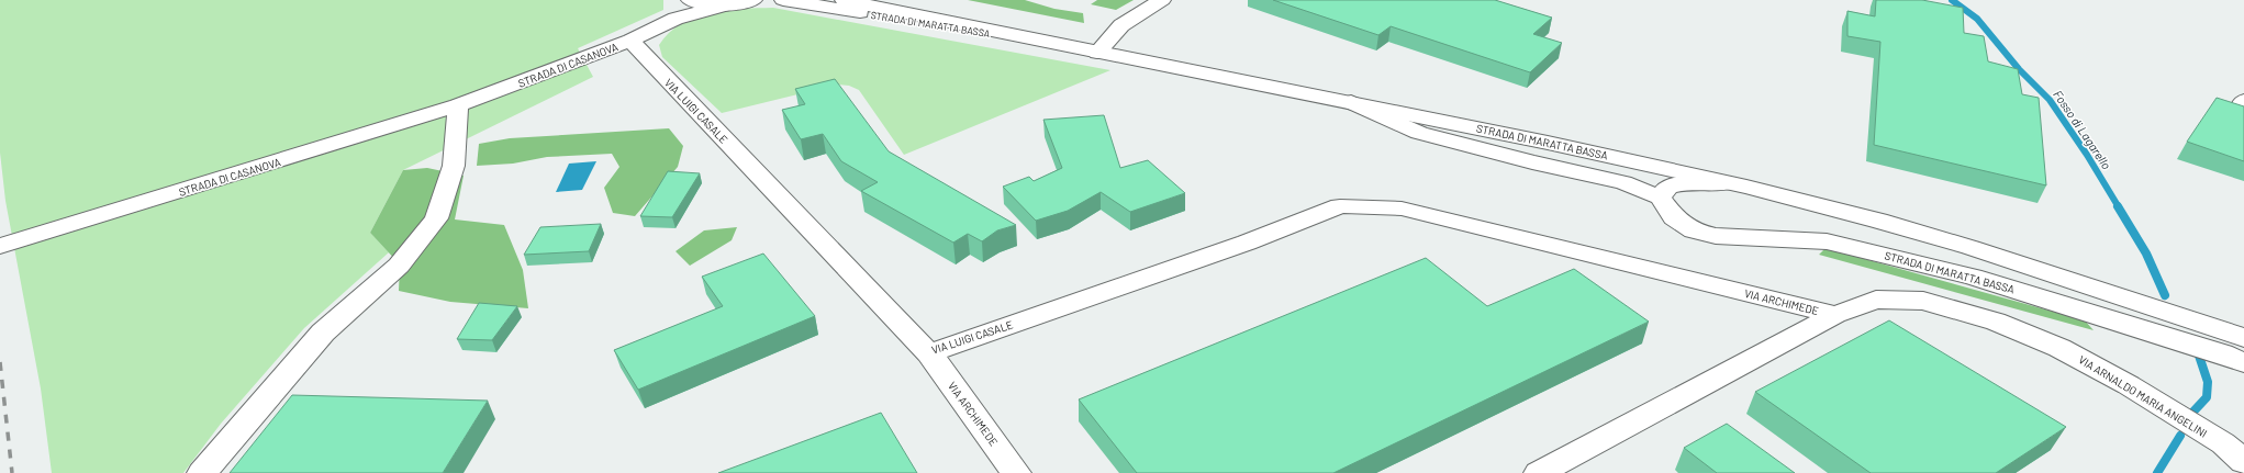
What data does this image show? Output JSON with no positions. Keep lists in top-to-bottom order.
{
  "streets": {
    "street": [
      "STRADA DI MARATTA BASSA",
      "STRADA DI CASANOVA",
      "VIA LUIGI CASALE",
      "VIA ARCHIMEDE",
      "VIA ARNALDO MARIA ANGELINI"
    ]
  },
  "crossings": [
    ["STRADA DI CASANOVA", "VIA LUIGI CASALE"],
    ["VIA LUIGI CASALE", "VIA ARCHIMEDE"],
    ["VIA ARCHIMEDE", "VIA ARNALDO MARIA ANGELINI"]
  ],
  "water": ["Fosso di Lagarello"]
}
